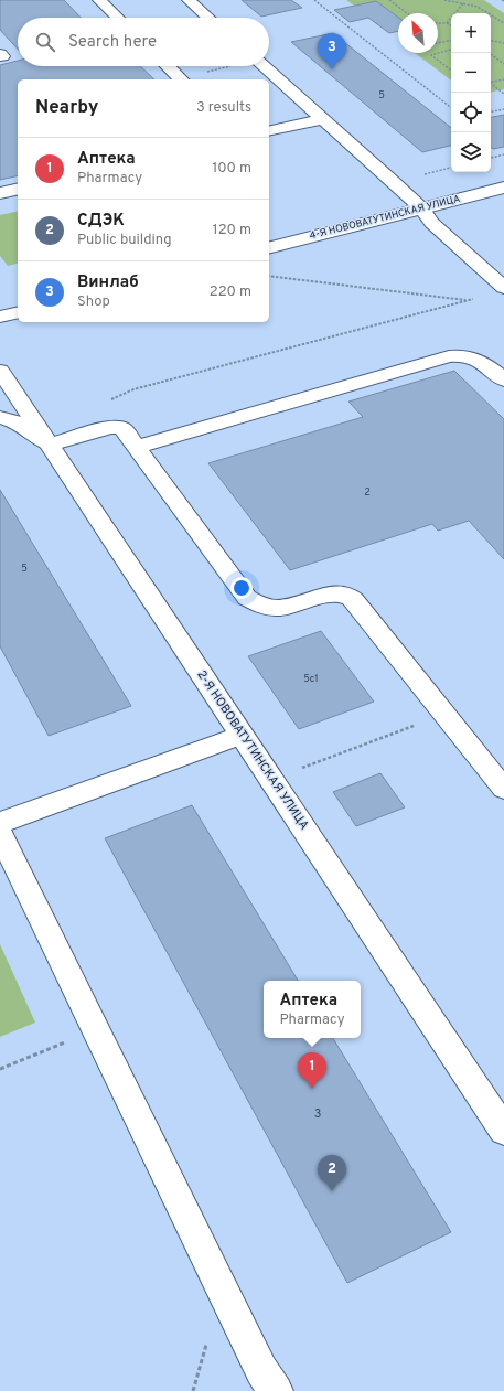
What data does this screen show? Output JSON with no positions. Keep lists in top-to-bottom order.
{
  "streets": {
    "street": ["4-Я НОВОВАТУТИНСКАЯ УЛИЦА", "2-Я НОВОВАТУТИНСКАЯ УЛИЦА"]
  },
  "house_numbers": [
    "5",
    "2",
    "5",
    "5с1",
    "3"
  ],
  "north": "top left",
  "page": {
    "map_buttons": ["+", "−"],
    "search": "Search here",
    "pins": ["3", "1", "2"],
    "heading": ["Nearby", "3 results"],
    "list": [
      {
        "mark": "1",
        "name": "Аптека",
        "note": "Pharmacy",
        "value": "100 m"
      },
      {
        "mark": "2",
        "name": "СДЭК",
        "note": "Public building",
        "value": "120 m"
      },
      {
        "mark": "3",
        "name": "Винлаб",
        "note": "Shop",
        "value": "220 m"
      }
    ],
    "popup": ["Аптека", "Pharmacy"]
  }
}
